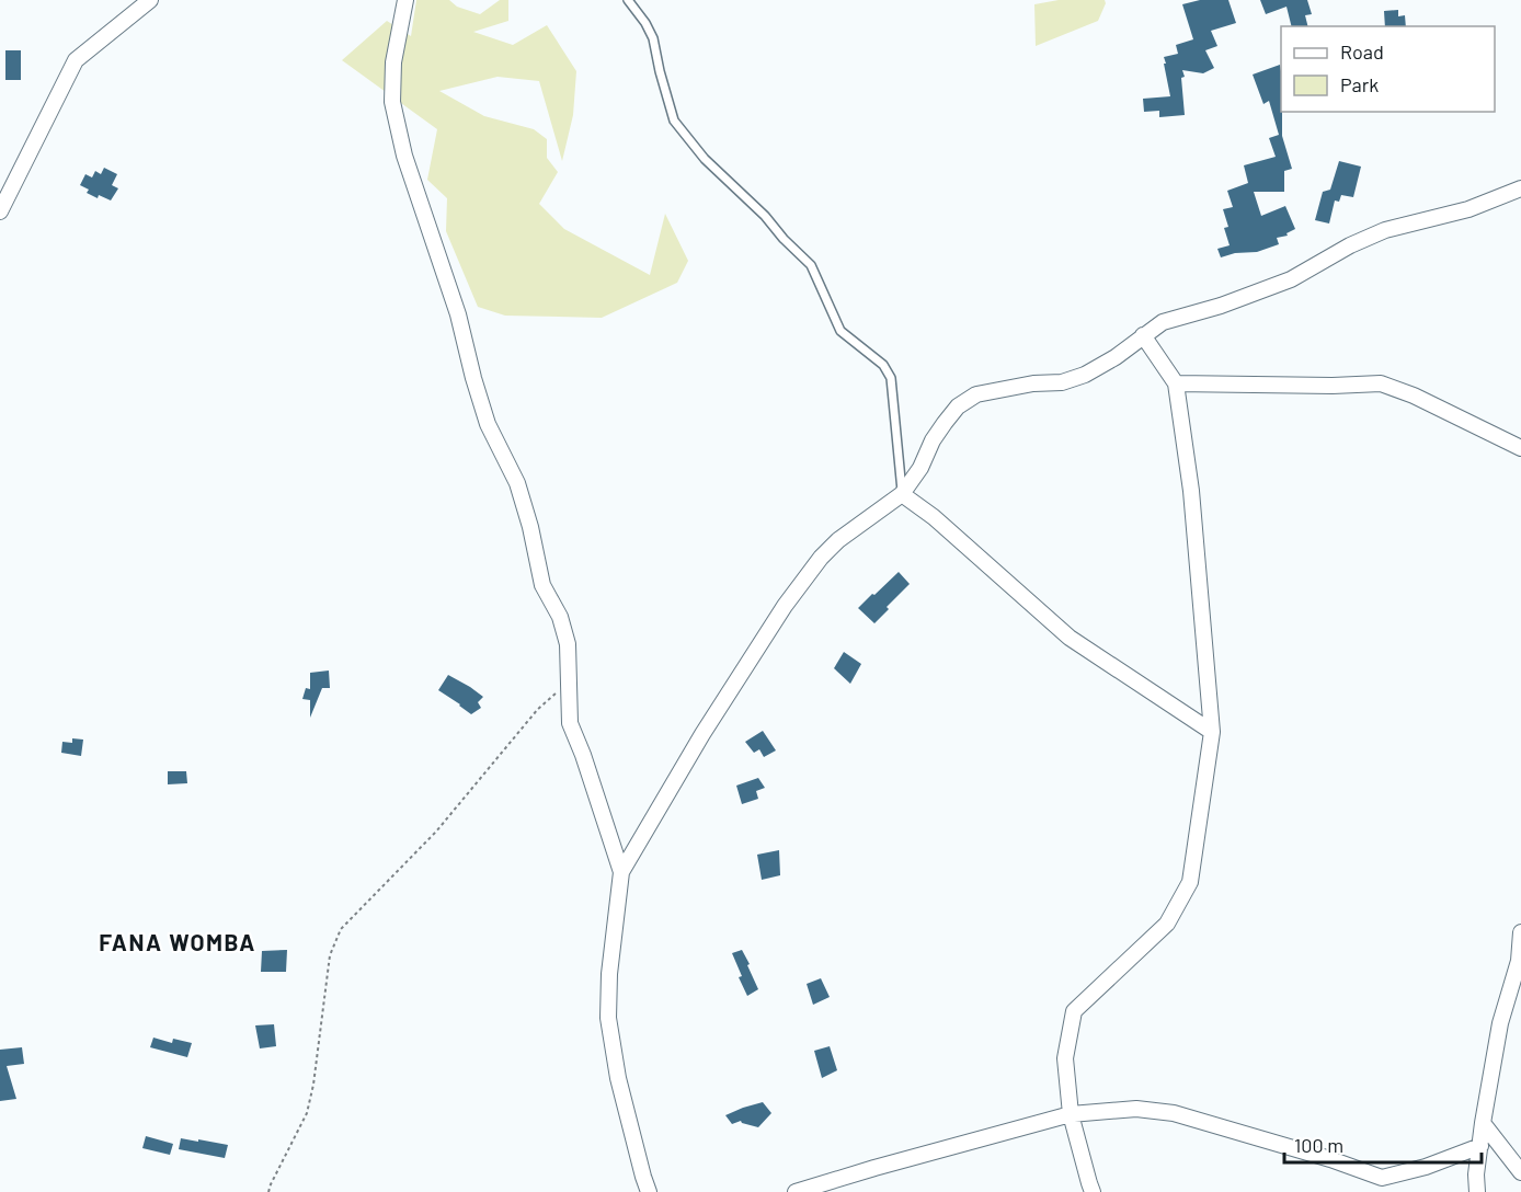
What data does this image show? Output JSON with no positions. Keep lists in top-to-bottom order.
{
  "districts": ["FANA WOMBA"],
  "legend": ["Road", "Park"],
  "scale_bar": "100 m"
}
